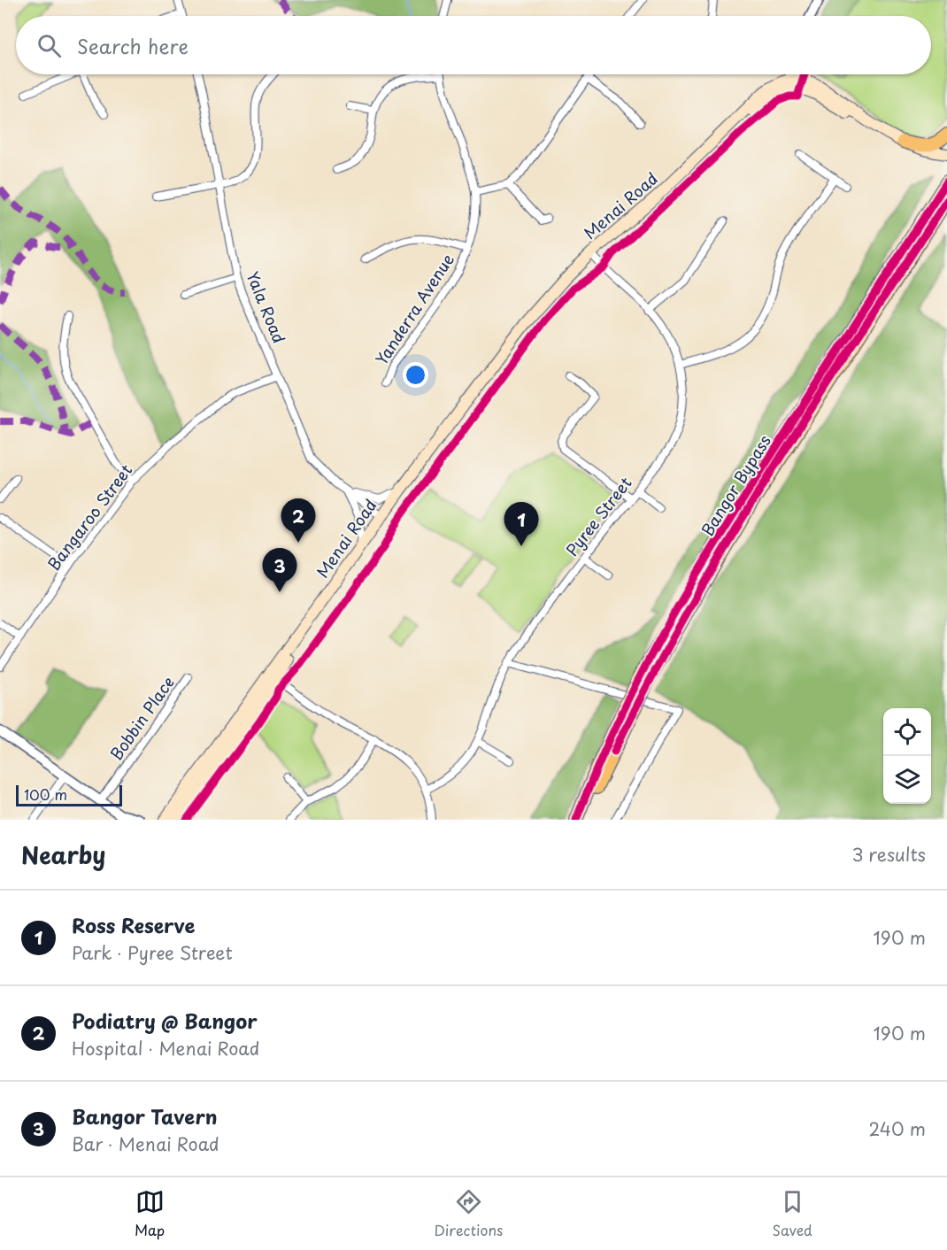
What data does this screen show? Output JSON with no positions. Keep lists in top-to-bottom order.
{
  "streets": {
    "main road": ["Menai Road", "Bangor Bypass"],
    "street": [
      "Yala Road",
      "Yanderra Avenue",
      "Pyree Street",
      "Bangaroo Street",
      "Bobbin Place"
    ]
  },
  "crossings": [
    ["Menai Road", "Yala Road"],
    ["Menai Road", "Pyree Street"],
    ["Yala Road", "Bangaroo Street"]
  ],
  "scale_bar": "100 m",
  "page": {
    "search": "Search here",
    "pins": ["2", "1", "3"],
    "scale": "100 m",
    "heading": ["Nearby", "3 results"],
    "list": [
      {
        "mark": "1",
        "name": "Ross Reserve",
        "note": "Park · Pyree Street",
        "value": "190 m"
      },
      {
        "mark": "2",
        "name": "Podiatry @ Bangor",
        "note": "Hospital · Menai Road",
        "value": "190 m"
      },
      {
        "mark": "3",
        "name": "Bangor Tavern",
        "note": "Bar · Menai Road",
        "value": "240 m"
      }
    ],
    "nav": ["Map", "Directions", "Saved"]
  }
}
